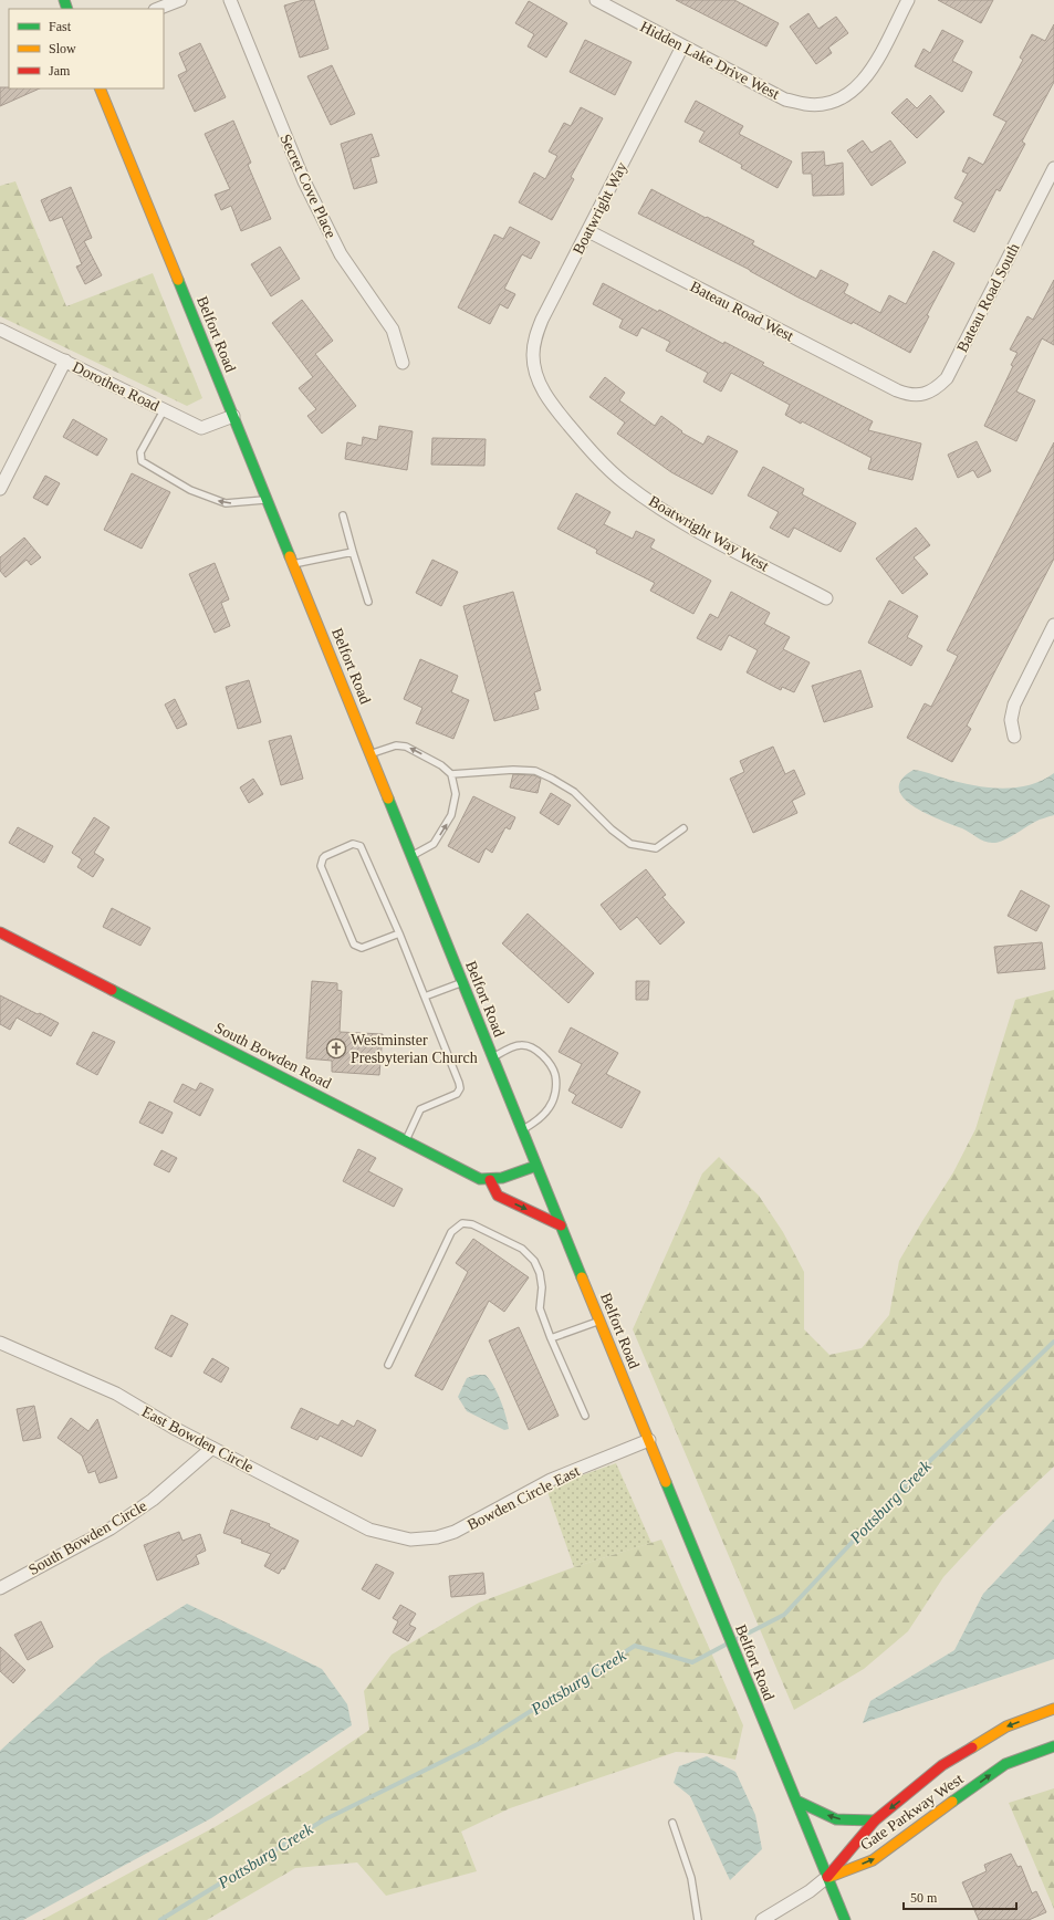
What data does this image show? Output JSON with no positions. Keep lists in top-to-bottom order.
{
  "streets": {
    "main road": ["Belfort Road", "South Bowden Road", "Gate Parkway West"],
    "street": [
      "Hidden Lake Drive West",
      "Secret Cove Place",
      "Boatwright Way",
      "Bateau Road South",
      "Bateau Road West",
      "Dorothea Road",
      "Boatwright Way West",
      "East Bowden Circle",
      "Bowden Circle East",
      "South Bowden Circle"
    ]
  },
  "crossings": [
    ["Hidden Lake Drive West", "Boatwright Way"],
    ["Boatwright Way", "Bateau Road West"],
    ["Boatwright Way", "Boatwright Way West"],
    ["Bateau Road South", "Bateau Road West"],
    ["Belfort Road", "Dorothea Road"],
    ["Belfort Road", "South Bowden Road"],
    ["Belfort Road", "Bowden Circle East"],
    ["Belfort Road", "Gate Parkway West"],
    ["East Bowden Circle", "Bowden Circle East"],
    ["East Bowden Circle", "South Bowden Circle"]
  ],
  "water": ["Pottsburg Creek"],
  "places": {
    "church": ["Westminster Presbyterian Church"]
  },
  "legend": ["Fast", "Slow", "Jam"],
  "scale_bar": "50 m"
}
